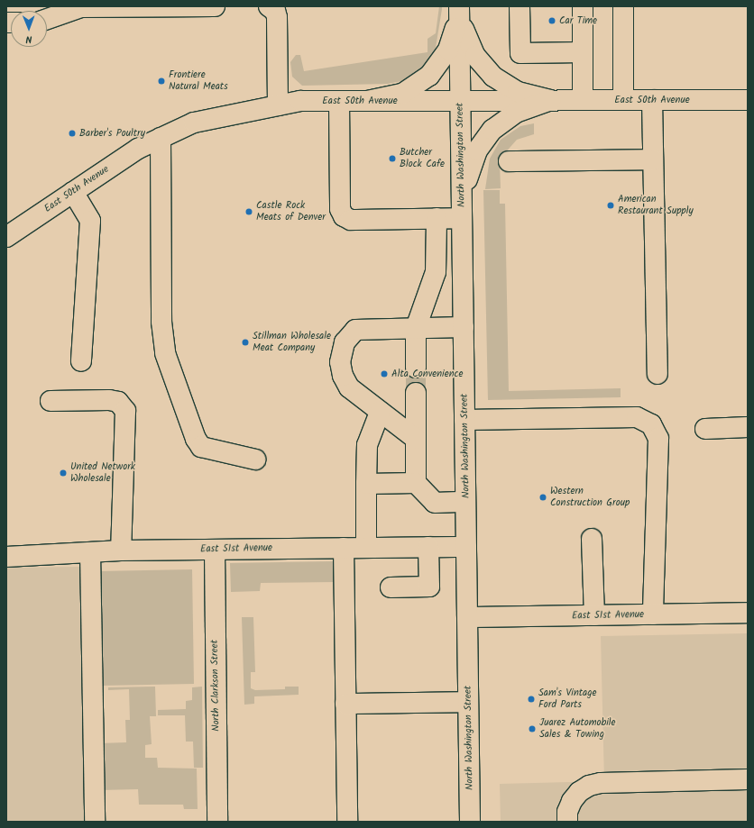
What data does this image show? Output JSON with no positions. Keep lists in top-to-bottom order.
{
  "streets": {
    "street": [
      "East 50th Avenue",
      "North Washington Street",
      "East 51st Avenue",
      "North Clarkson Street"
    ]
  },
  "crossings": [
    ["East 50th Avenue", "North Washington Street"],
    ["North Washington Street", "East 51st Avenue"],
    ["East 51st Avenue", "North Clarkson Street"]
  ],
  "places": [
    "Car Time",
    "Frontiere Natural Meats",
    "Barber's Poultry",
    "Butcher Block Cafe",
    "American Restaurant Supply",
    "Castle Rock Meats of Denver",
    "Stillman Wholesale Meat Company",
    "Alta Convenience",
    "United Network Wholesale",
    "Western Construction Group",
    "Sam's Vintage Ford Parts",
    "Juarez Automobile Sales & Towing"
  ],
  "north": "bottom"
}
